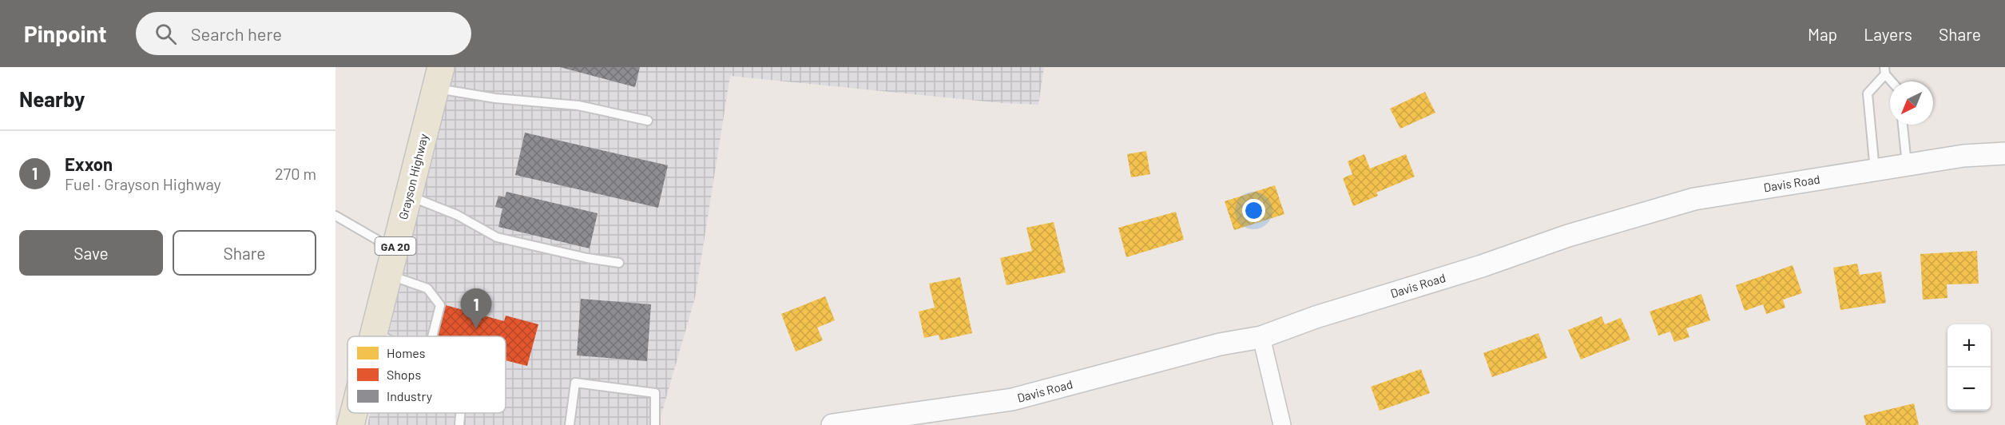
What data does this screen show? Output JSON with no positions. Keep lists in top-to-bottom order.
{
  "streets": {
    "main road": ["Grayson Highway", "GA 20"],
    "street": ["Davis Road"]
  },
  "legend": ["Homes", "Shops", "Industry"],
  "north": "bottom left",
  "page": {
    "header": "Pinpoint",
    "search": "Search here",
    "nav": ["Map", "Layers", "Share"],
    "heading": "Nearby",
    "list": [
      {
        "mark": "1",
        "name": "Exxon",
        "note": "Fuel · Grayson Highway",
        "value": "270 m"
      }
    ],
    "buttons": ["Save", "Share"],
    "pins": "1",
    "map_buttons": ["+", "−"]
  }
}
